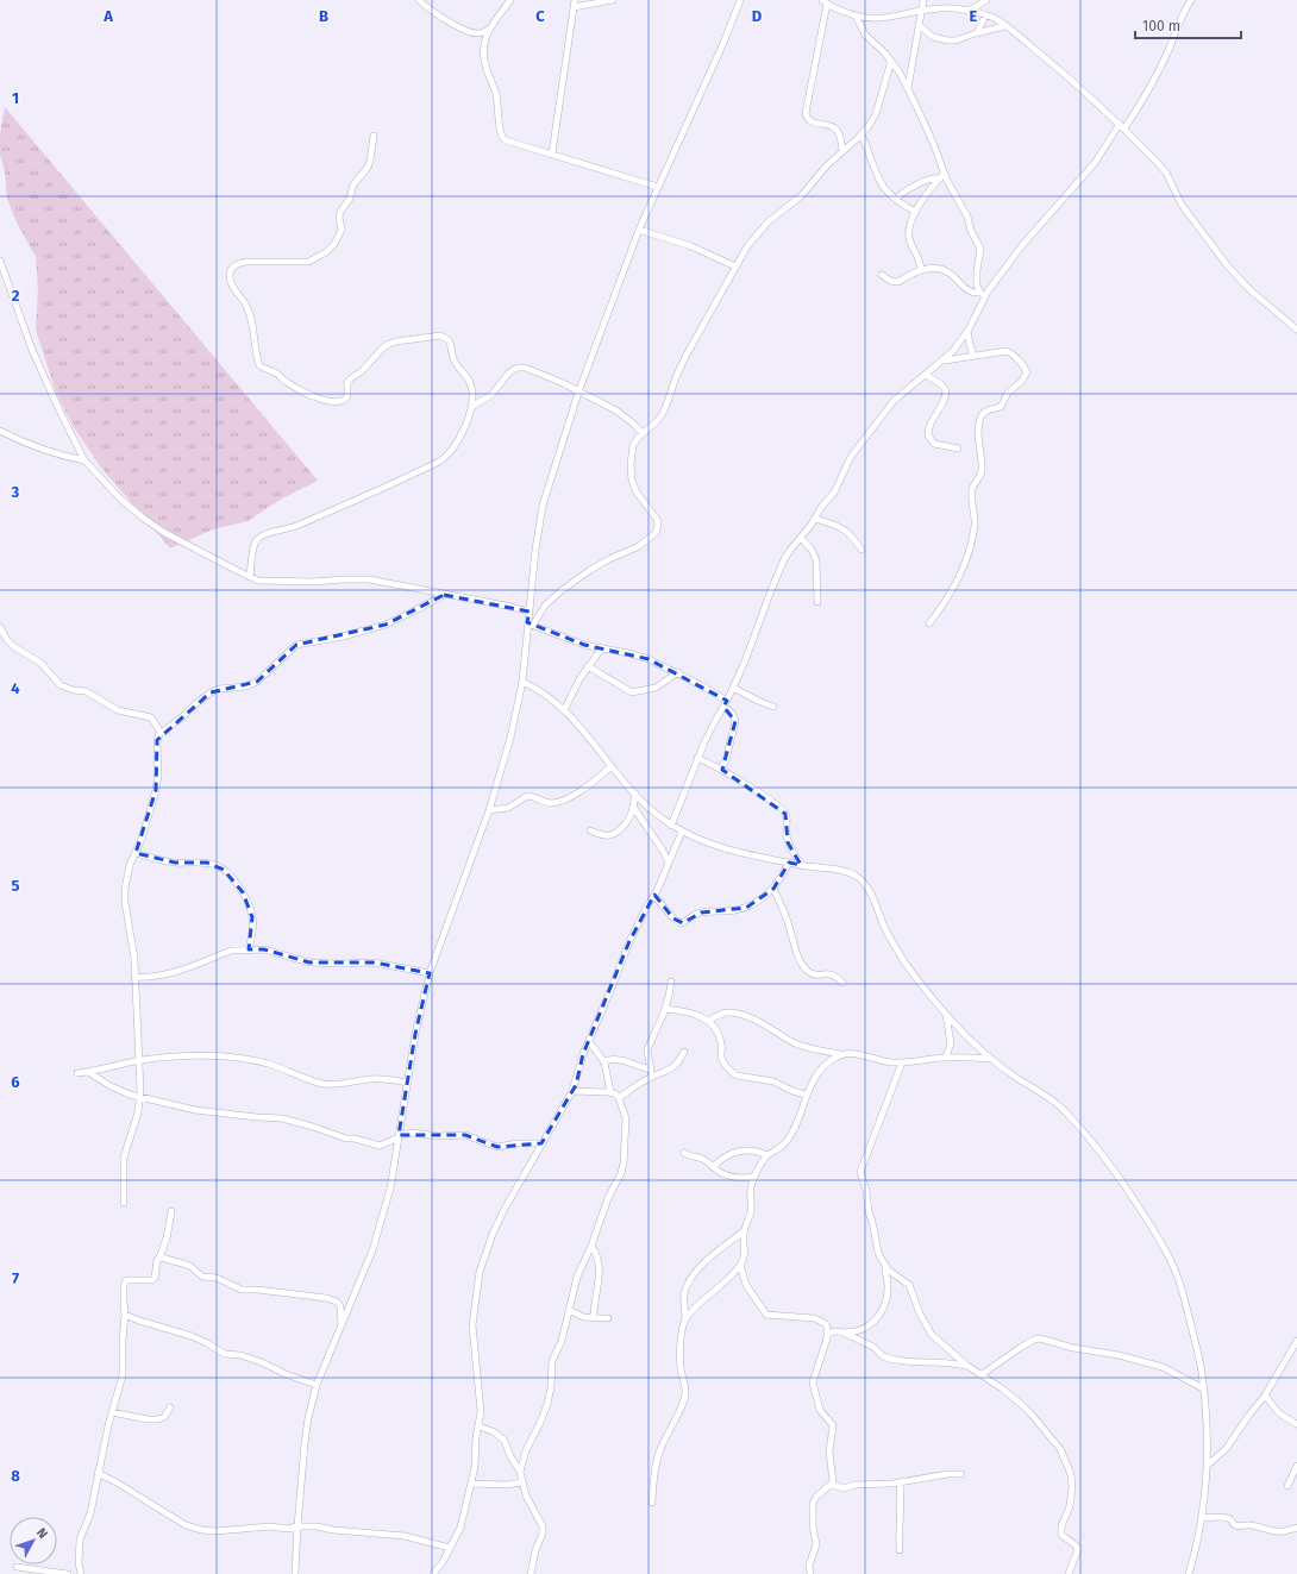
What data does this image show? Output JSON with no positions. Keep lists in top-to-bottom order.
{
  "scale_bar": "100 m",
  "north": "top right",
  "grid": {
    "columns": [
      "A",
      "B",
      "C",
      "D",
      "E"
    ],
    "rows": [
      "1",
      "2",
      "3",
      "4",
      "5",
      "6",
      "7",
      "8"
    ]
  }
}
